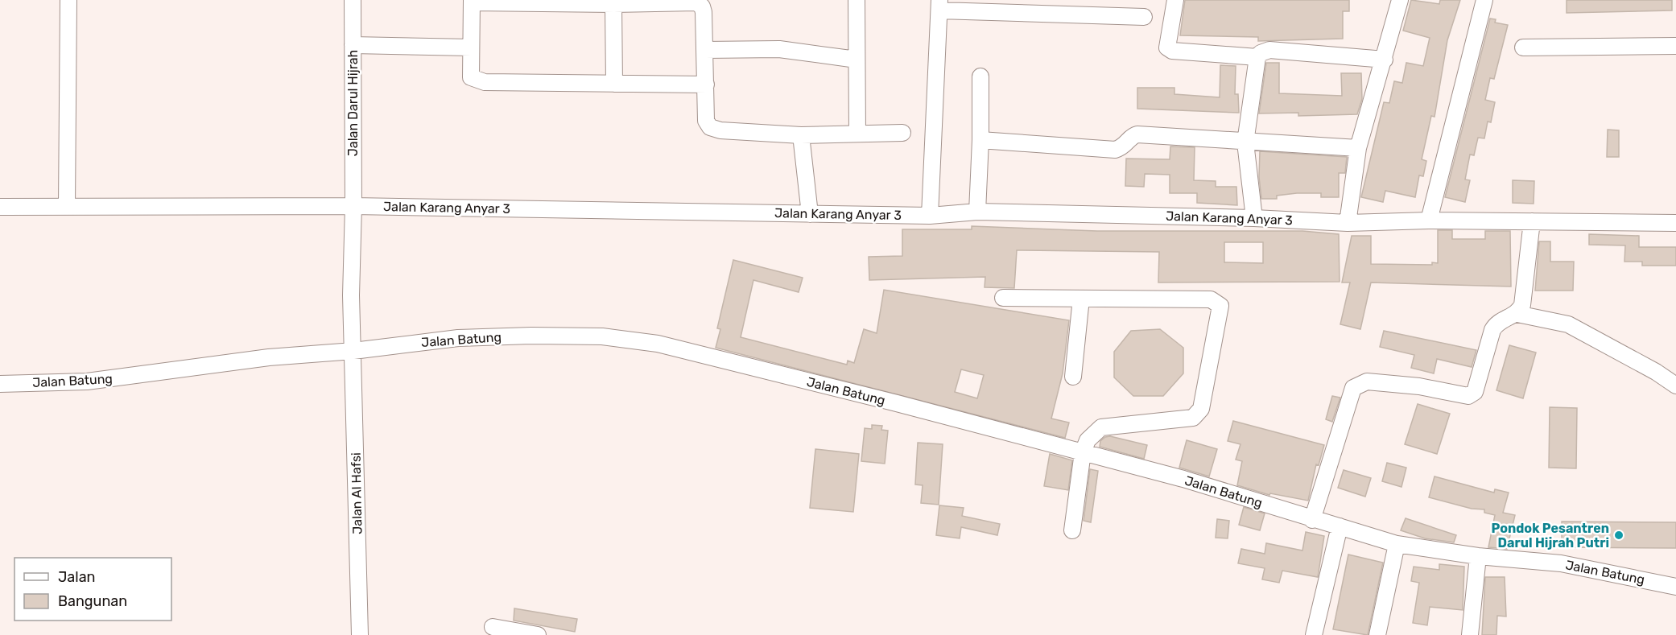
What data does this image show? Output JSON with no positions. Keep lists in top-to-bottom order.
{
  "streets": {
    "street": [
      "Jalan Darul Hijrah",
      "Jalan Karang Anyar 3",
      "Jalan Batung",
      "Jalan Al Hafsi"
    ]
  },
  "crossings": [
    ["Jalan Darul Hijrah", "Jalan Karang Anyar 3"],
    ["Jalan Darul Hijrah", "Jalan Batung"],
    ["Jalan Darul Hijrah", "Jalan Al Hafsi"],
    ["Jalan Batung", "Jalan Al Hafsi"]
  ],
  "places": ["Pondok Pesantren Darul Hijrah Putri"],
  "legend": ["Jalan", "Bangunan"]
}
